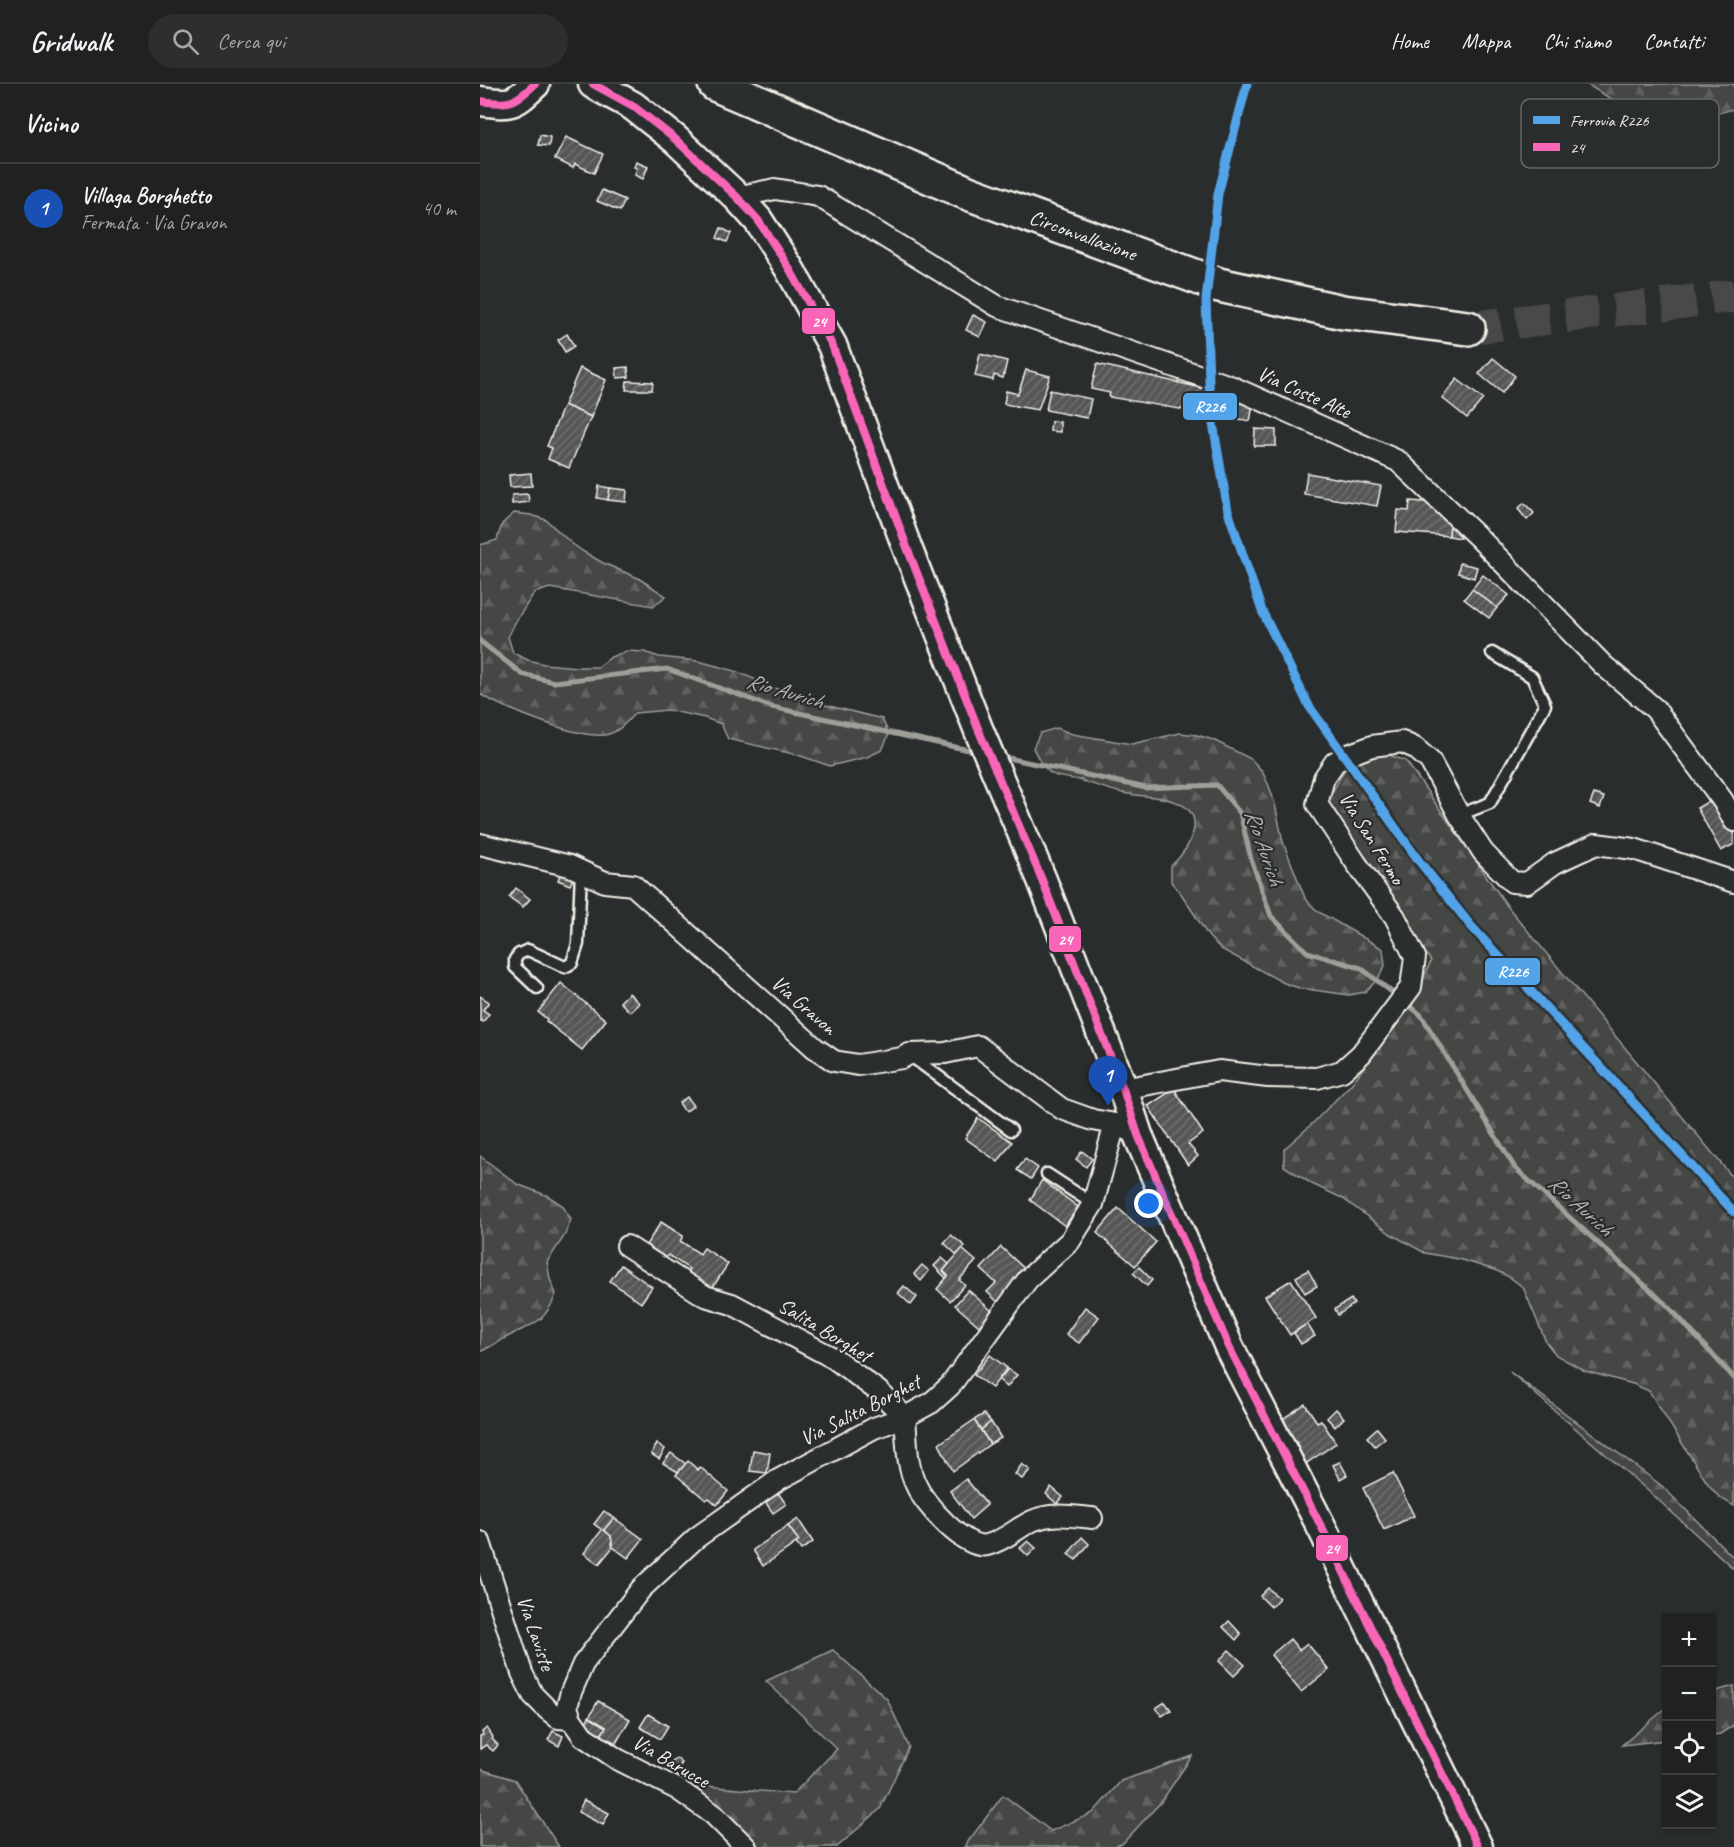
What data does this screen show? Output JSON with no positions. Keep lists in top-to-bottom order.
{
  "streets": {
    "highway": ["Circonvallazione"],
    "street": [
      "Via Coste Alte",
      "Via San Fermo",
      "Via Gravon",
      "Salita Borghet",
      "Via Salita Borghet",
      "Via Laviste",
      "Via Barucce"
    ]
  },
  "crossings": [
    ["Via Gravon", "Via Salita Borghet"],
    ["Salita Borghet", "Via Salita Borghet"],
    ["Via Salita Borghet", "Via Laviste"],
    ["Via Salita Borghet", "Via Barucce"],
    ["Via Laviste", "Via Barucce"]
  ],
  "water": ["Rio Aurich"],
  "lines": ["rail line R226", "transit line 24"],
  "legend": ["Ferrovia R226", "24"],
  "page": {
    "header": "Gridwalk",
    "search": "Cerca qui",
    "nav": [
      "Home",
      "Mappa",
      "Chi siamo",
      "Contatti"
    ],
    "heading": "Vicino",
    "list": [
      {
        "mark": "1",
        "name": "Villaga Borghetto",
        "note": "Fermata · Via Gravon",
        "value": "40 m"
      }
    ],
    "pins": "1",
    "map_buttons": ["+", "−"]
  }
}
